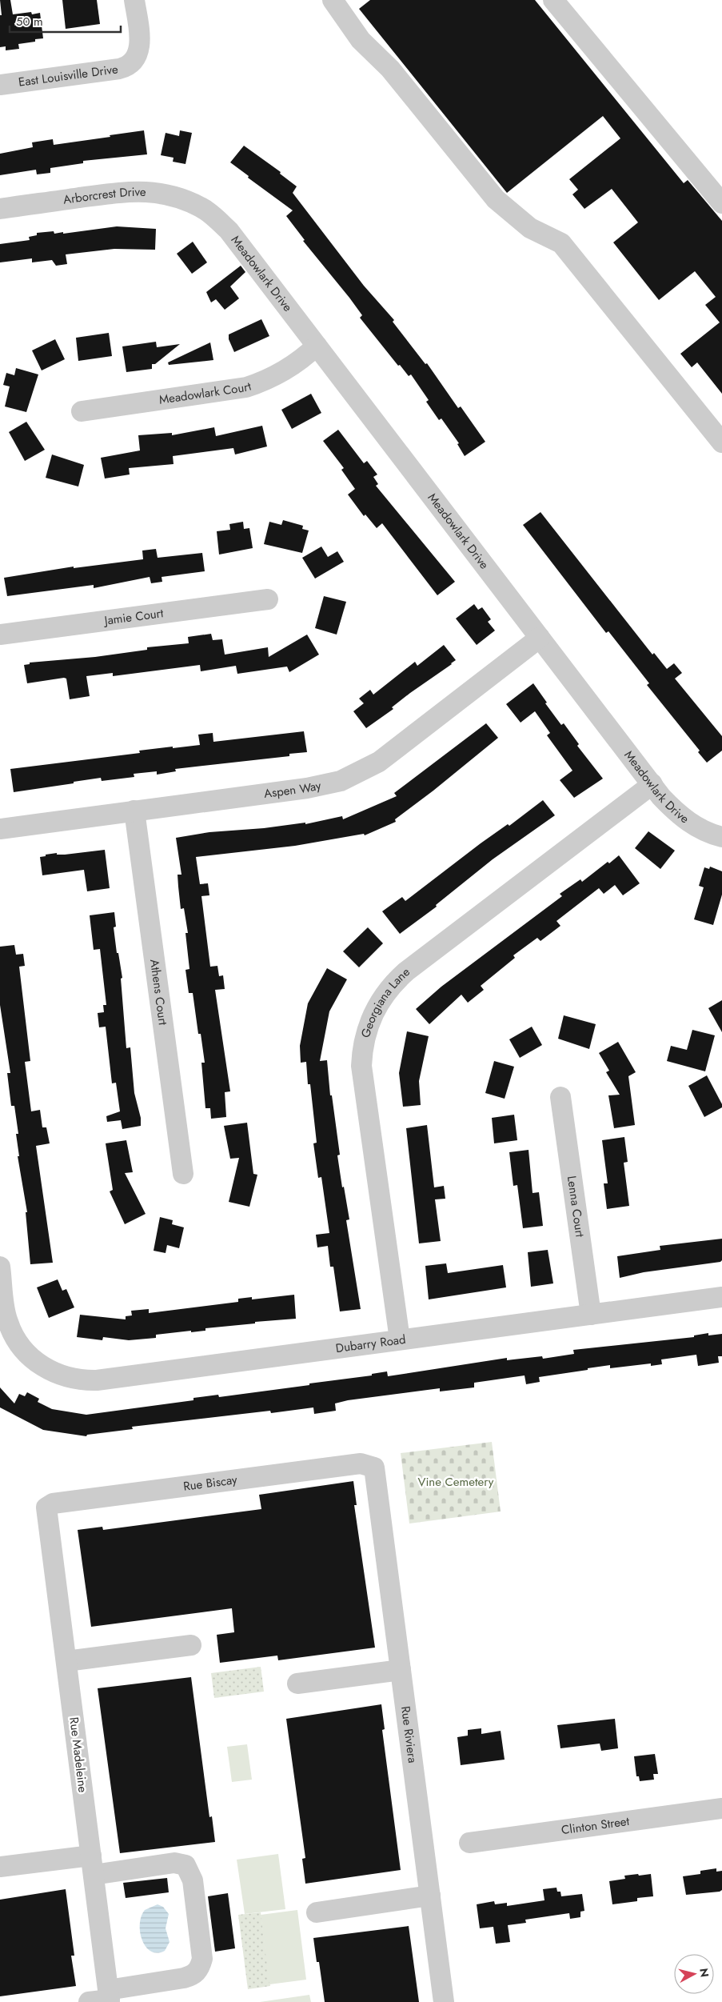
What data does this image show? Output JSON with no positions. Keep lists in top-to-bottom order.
{
  "streets": {
    "street": [
      "East Louisville Drive",
      "Arborcrest Drive",
      "Meadowlark Drive",
      "Meadowlark Court",
      "Jamie Court",
      "Aspen Way",
      "Athens Court",
      "Georgiana Lane",
      "Lenna Court",
      "Dubarry Road",
      "Rue Biscay",
      "Rue Riviera",
      "Rue Madeleine",
      "Clinton Street"
    ]
  },
  "crossings": [
    ["Arborcrest Drive", "Meadowlark Drive"],
    ["Meadowlark Drive", "Meadowlark Court"],
    ["Meadowlark Drive", "Aspen Way"],
    ["Meadowlark Drive", "Georgiana Lane"],
    ["Aspen Way", "Athens Court"],
    ["Georgiana Lane", "Dubarry Road"],
    ["Lenna Court", "Dubarry Road"],
    ["Rue Biscay", "Rue Riviera"],
    ["Rue Biscay", "Rue Madeleine"]
  ],
  "parks": ["Vine Cemetery"],
  "scale_bar": "50 m",
  "north": "right"
}
